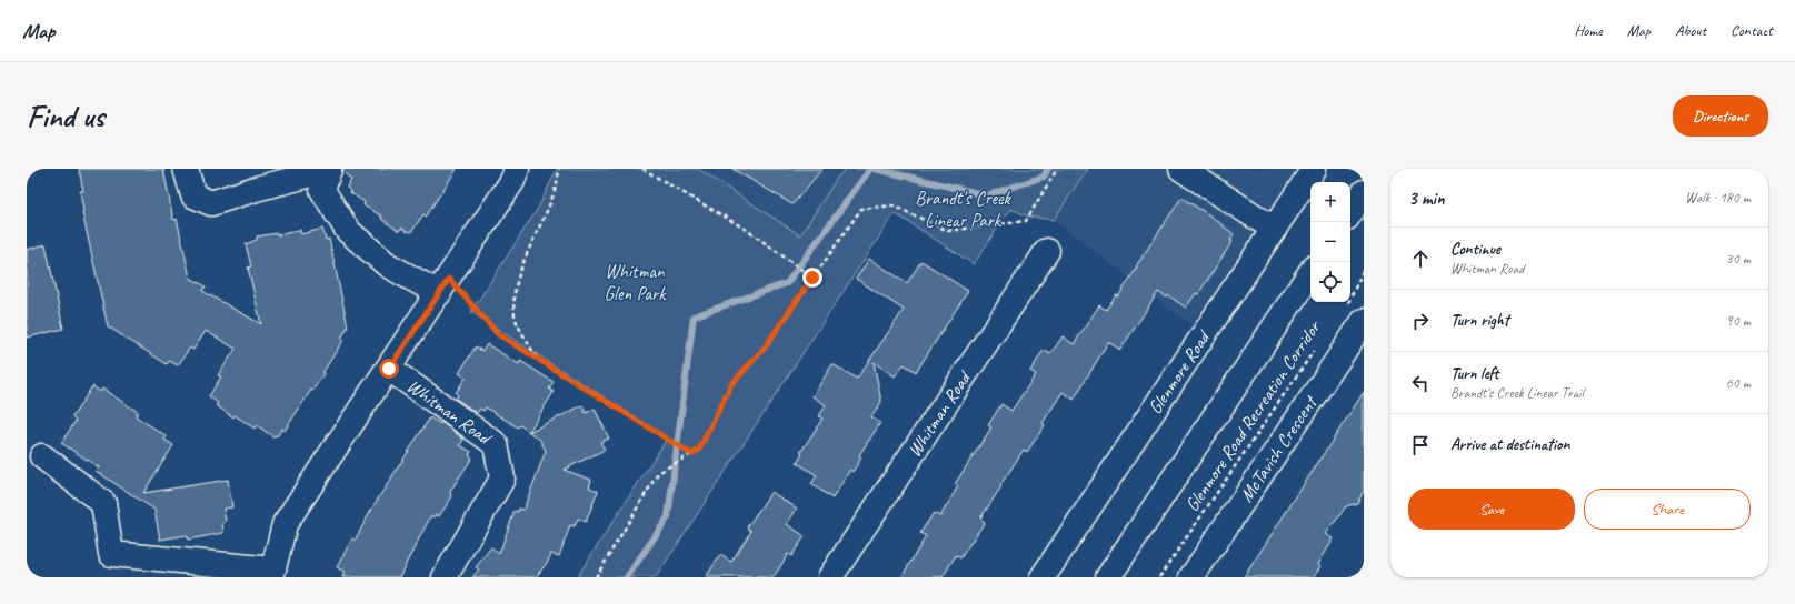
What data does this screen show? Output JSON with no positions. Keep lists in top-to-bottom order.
{
  "streets": {
    "street": ["Glenmore Road", "Whitman Road", "McTavish Crescent"],
    "path": ["Glenmore Road Recreation Corridor"]
  },
  "parks": ["Brandt's Creek Linear Park", "Whitman Glen Park"],
  "page": {
    "header": "Map",
    "nav": [
      "Home",
      "Map",
      "About",
      "Contact"
    ],
    "buttons": [
      "Directions",
      ["Save", "Share"]
    ],
    "title": "Find us",
    "heading": ["3 min", "Walk · 180 m"],
    "map_buttons": ["+", "−"],
    "list": [
      ["Continue", "Whitman Road", "30 m"],
      ["Turn right", "90 m"],
      ["Turn left", "Brandt's Creek Linear Trail", "60 m"],
      "Arrive at destination"
    ]
  }
}
